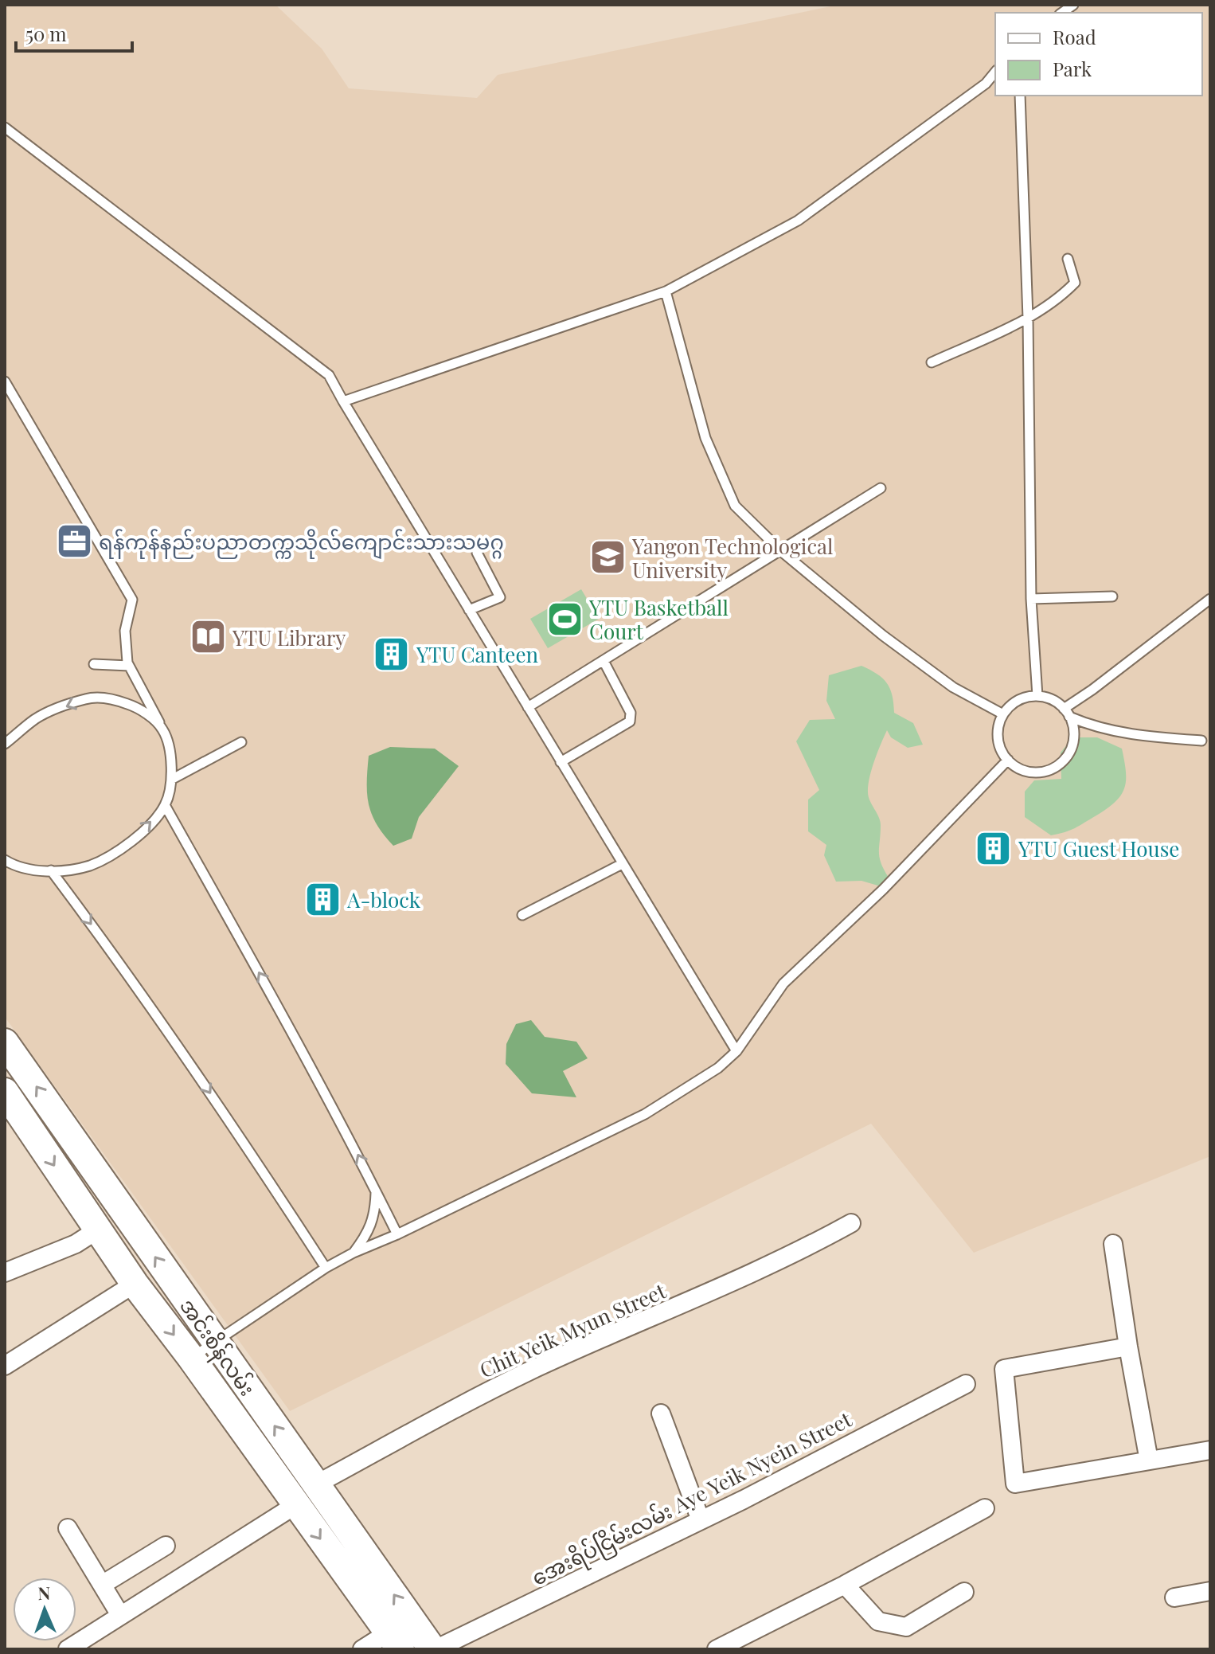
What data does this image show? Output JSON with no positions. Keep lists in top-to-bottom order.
{
  "streets": {
    "main road": ["အင်းစိန်လမ်း"],
    "street": ["Chit Yeik Myun Street", "အေးရိပ်ငြိမ်းလမ်း Aye Yeik Nyein Street"]
  },
  "crossings": [
    ["Chit Yeik Myun Street", "အင်းစိန်လမ်း"],
    ["အင်းစိန်လမ်း", "အေးရိပ်ငြိမ်းလမ်း Aye Yeik Nyein Street"]
  ],
  "places": {
    "office": ["ရန်ကုန်နည်းပညာတက္ကသိုလ်ကျောင်းသားသမဂ္ဂ"],
    "school or university": ["Yangon Technological University"],
    "sports": ["YTU Basketball Court"],
    "library": ["YTU Library"],
    "building": ["YTU Canteen", "YTU Guest House", "A-block"]
  },
  "legend": ["Road", "Park"],
  "scale_bar": "50 m",
  "north": "top"
}
